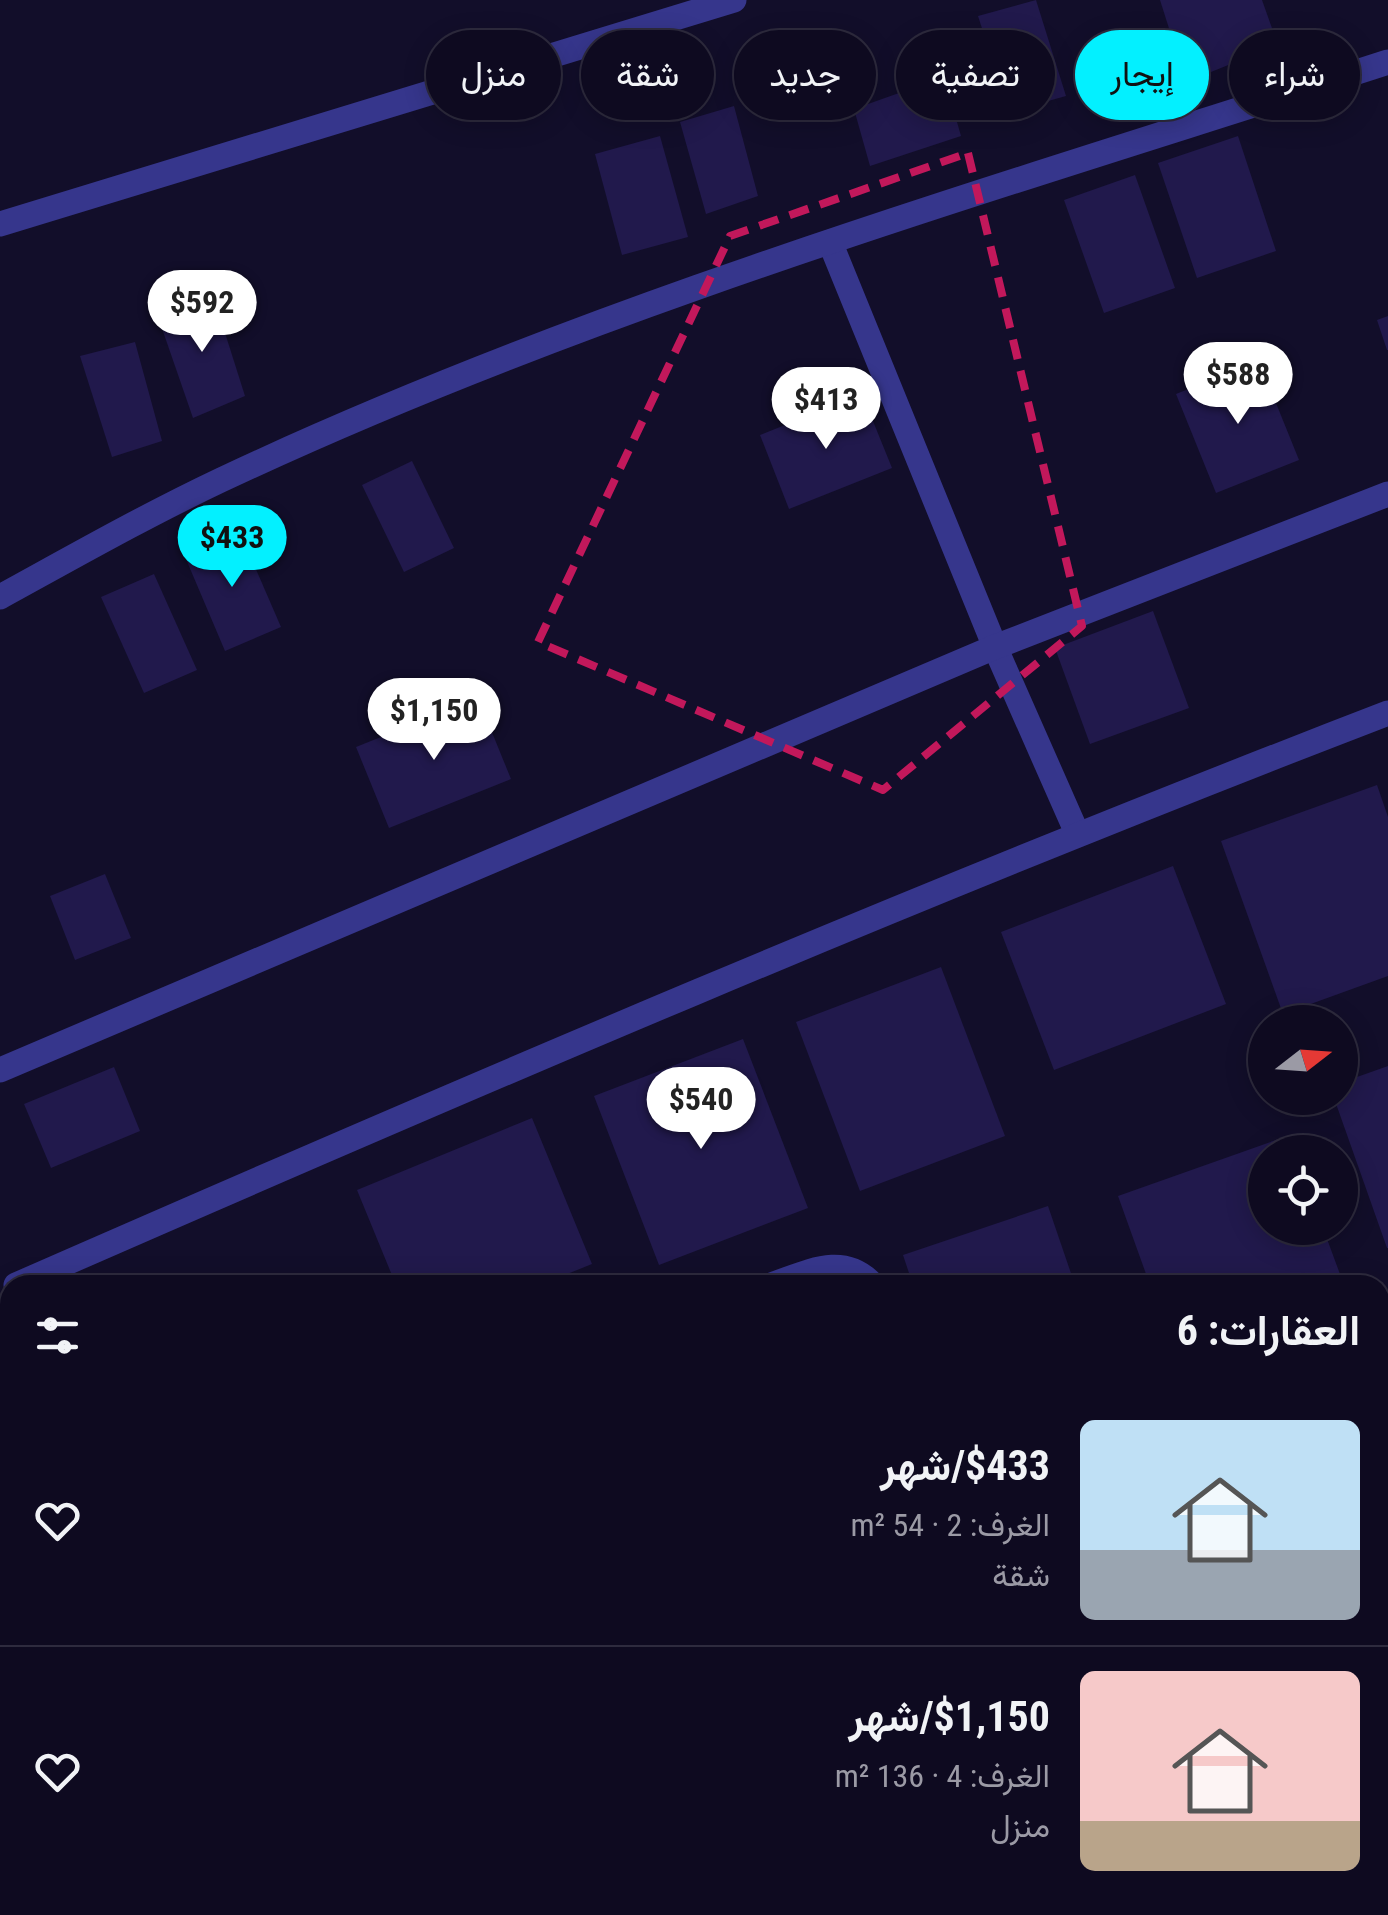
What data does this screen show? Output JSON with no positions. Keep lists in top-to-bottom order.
{
  "north": "right",
  "page": {
    "chip": [
      "شراء",
      "إيجار",
      "تصفية",
      "جديد",
      "شقة",
      "منزل"
    ],
    "price": [
      "$592",
      "$588",
      "$413",
      "$433",
      "$1,150",
      "$540"
    ],
    "heading": "العقارات: 6",
    "list": [
      {
        "name": "$433/شهر",
        "note": "الغرف: 2 · 54 m² · شقة"
      },
      {
        "name": "$1,150/شهر",
        "note": "الغرف: 4 · 136 m² · منزل"
      }
    ]
  }
}
